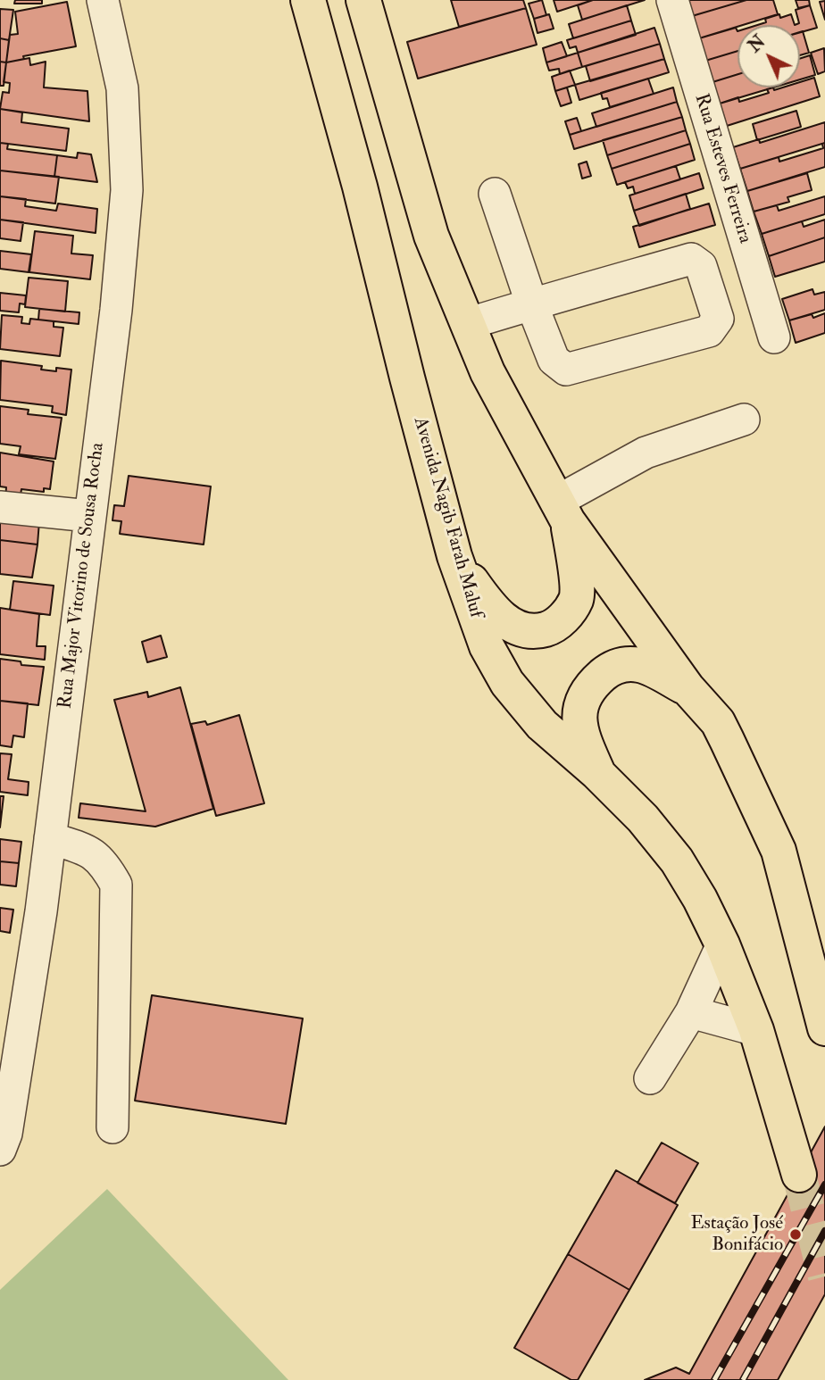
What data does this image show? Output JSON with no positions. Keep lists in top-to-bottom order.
{
  "streets": {
    "main road": ["Avenida Nagib Farah Maluf"],
    "street": ["Rua Esteves Ferreira", "Rua Major Vitorino de Sousa Rocha"]
  },
  "places": ["Estação José Bonifácio"],
  "north": "top left"
}
